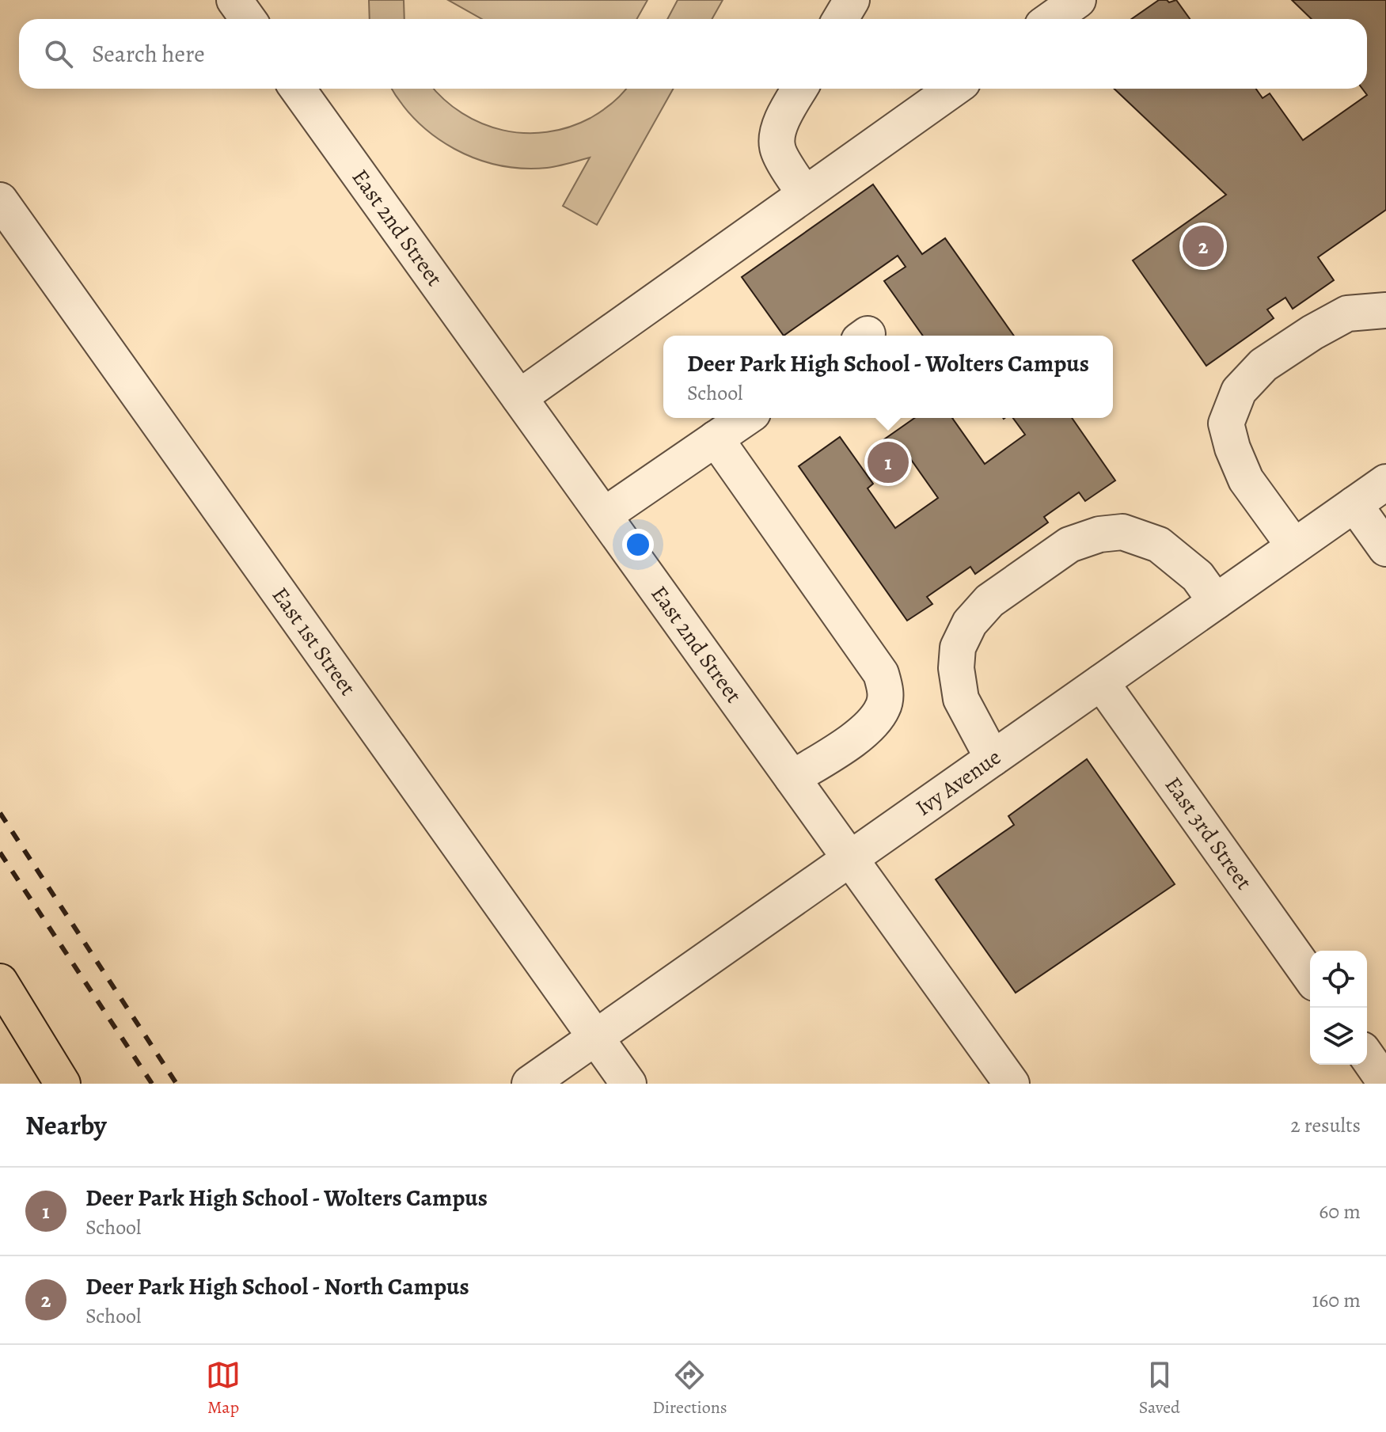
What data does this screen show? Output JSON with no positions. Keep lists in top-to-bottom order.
{
  "streets": {
    "street": [
      "East 2nd Street",
      "East 1st Street",
      "Ivy Avenue",
      "East 3rd Street"
    ]
  },
  "crossings": [
    ["East 2nd Street", "Ivy Avenue"],
    ["East 1st Street", "Ivy Avenue"],
    ["Ivy Avenue", "East 3rd Street"]
  ],
  "page": {
    "search": "Search here",
    "pins": ["2", "1"],
    "popup": ["Deer Park High School - Wolters Campus", "School"],
    "heading": ["Nearby", "2 results"],
    "list": [
      {
        "mark": "1",
        "name": "Deer Park High School - Wolters Campus",
        "note": "School",
        "value": "60 m"
      },
      {
        "mark": "2",
        "name": "Deer Park High School - North Campus",
        "note": "School",
        "value": "160 m"
      }
    ],
    "nav": ["Map", "Directions", "Saved"]
  }
}
